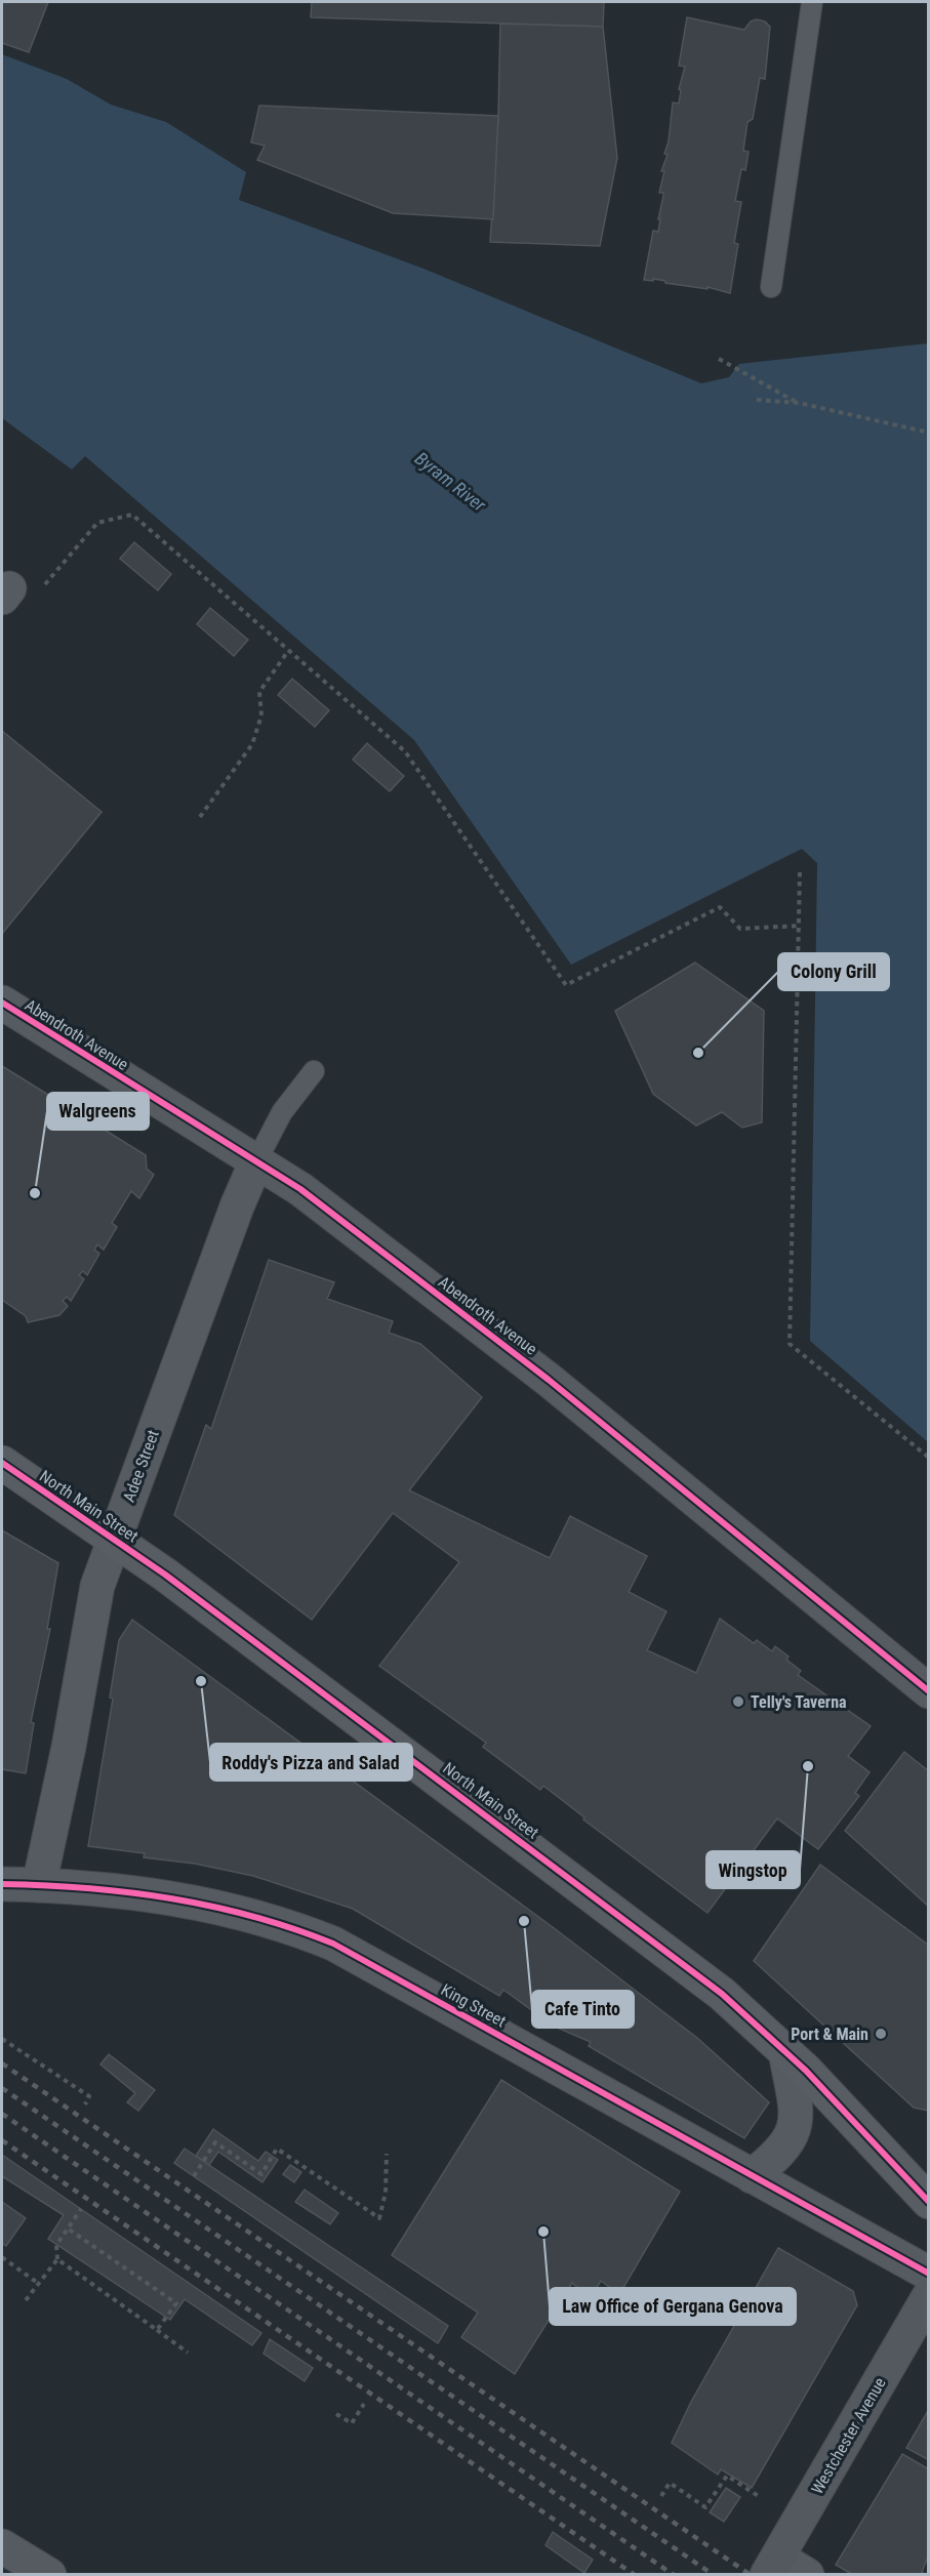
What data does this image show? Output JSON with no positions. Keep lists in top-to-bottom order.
{
  "streets": {
    "main road": ["North Main Street", "Westchester Avenue"],
    "street": ["Abendroth Avenue", "Adee Street", "King Street"]
  },
  "crossings": [
    ["Abendroth Avenue", "Adee Street"],
    ["Adee Street", "North Main Street"],
    ["Adee Street", "King Street"]
  ],
  "water": ["Byram River"],
  "places": [
    "Colony Grill",
    "Walgreens",
    "Roddy's Pizza and Salad",
    "Telly's Taverna",
    "Wingstop",
    "Cafe Tinto",
    "Port & Main",
    "Law Office of Gergana Genova"
  ]
}
